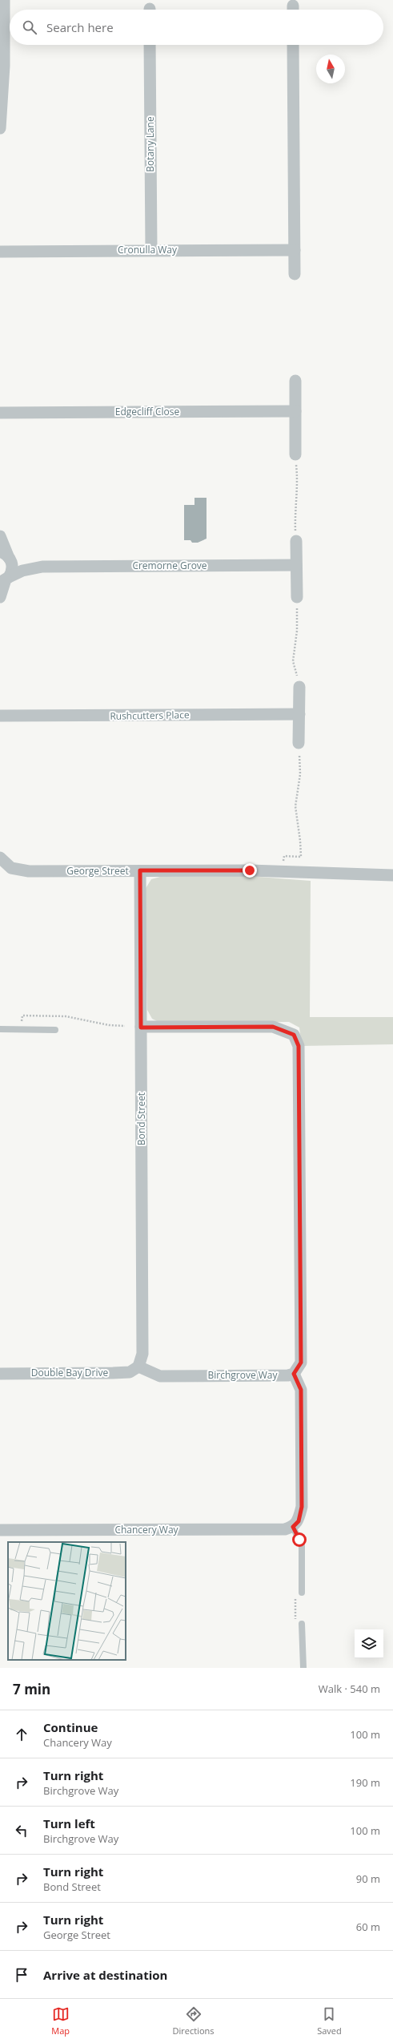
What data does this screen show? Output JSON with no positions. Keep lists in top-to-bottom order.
{
  "streets": {
    "street": [
      "Botany Lane",
      "Cronulla Way",
      "Edgecliff Close",
      "Cremorne Grove",
      "Rushcutters Place",
      "George Street",
      "Bond Street",
      "Double Bay Drive",
      "Birchgrove Way",
      "Chancery Way"
    ]
  },
  "crossings": [
    ["Botany Lane", "Cronulla Way"],
    ["George Street", "Bond Street"],
    ["Bond Street", "Double Bay Drive"],
    ["Bond Street", "Birchgrove Way"],
    ["Double Bay Drive", "Birchgrove Way"]
  ],
  "north": "top",
  "page": {
    "search": "Search here",
    "heading": ["7 min", "Walk · 540 m"],
    "list": [
      ["Continue", "Chancery Way", "100 m"],
      ["Turn right", "Birchgrove Way", "190 m"],
      ["Turn left", "Birchgrove Way", "100 m"],
      ["Turn right", "Bond Street", "90 m"],
      ["Turn right", "George Street", "60 m"],
      "Arrive at destination"
    ],
    "nav": ["Map", "Directions", "Saved"]
  }
}
